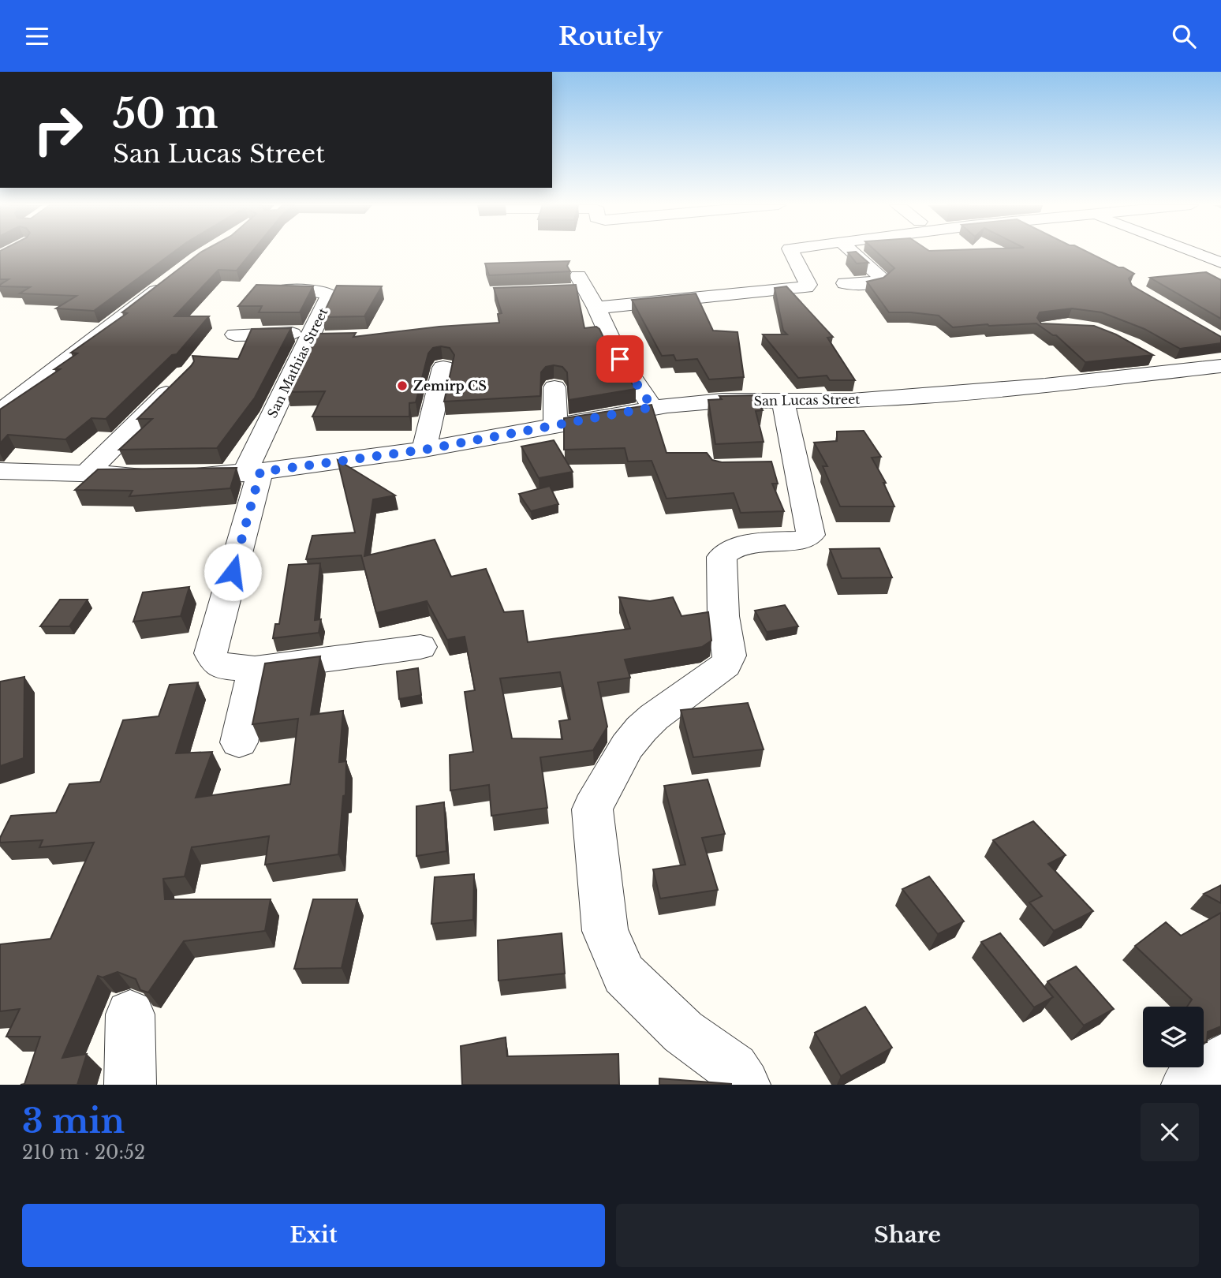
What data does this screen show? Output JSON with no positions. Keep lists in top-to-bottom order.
{
  "streets": {
    "street": ["San Mathias Street", "San Lucas Street"]
  },
  "crossings": [
    ["San Mathias Street", "San Lucas Street"]
  ],
  "places": ["Zemirp CS"],
  "page": {
    "header": "Routely",
    "turn": ["50 m", "San Lucas Street"],
    "heading": ["3 min", "210 m · 20:52"],
    "buttons": ["Exit", "Share"]
  }
}
